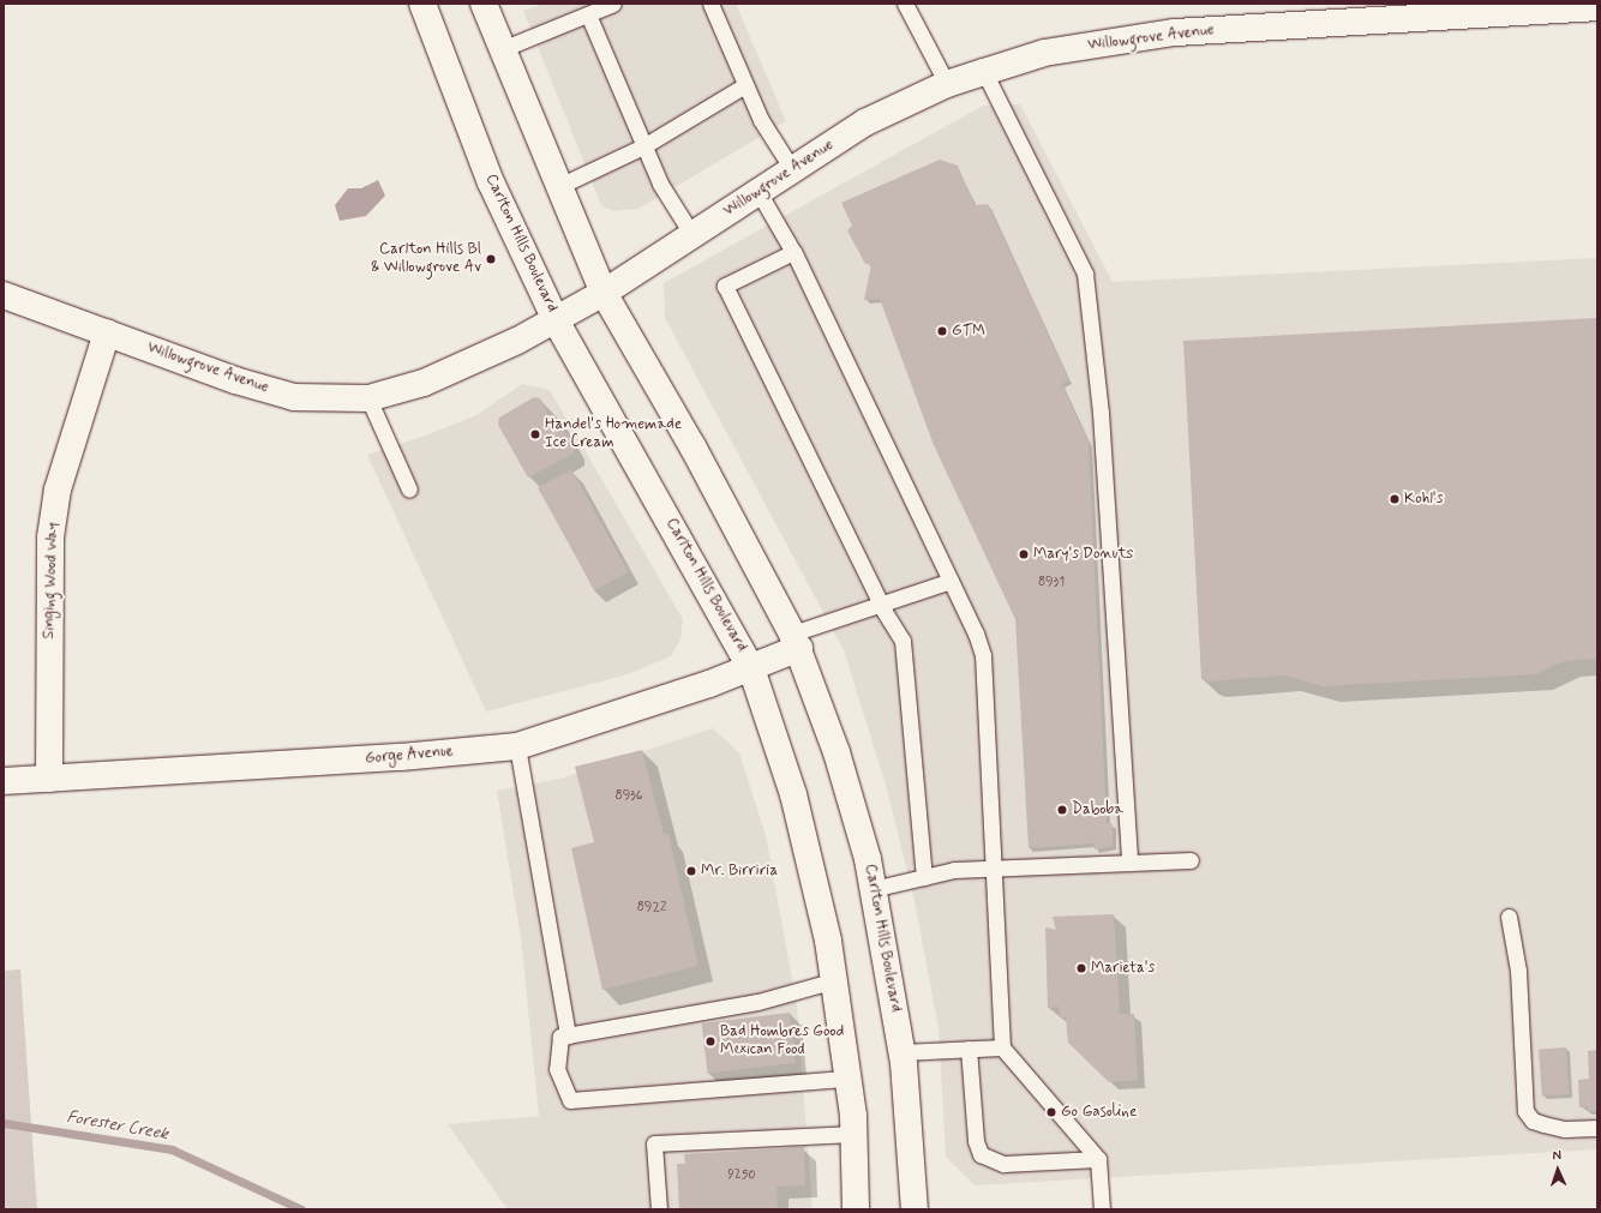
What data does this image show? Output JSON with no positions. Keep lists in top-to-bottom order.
{
  "streets": {
    "street": [
      "Willowgrove Avenue",
      "Carlton Hills Boulevard",
      "Singing Wood Way",
      "Gorge Avenue"
    ]
  },
  "crossings": [
    ["Willowgrove Avenue", "Carlton Hills Boulevard"],
    ["Willowgrove Avenue", "Singing Wood Way"],
    ["Carlton Hills Boulevard", "Gorge Avenue"],
    ["Singing Wood Way", "Gorge Avenue"]
  ],
  "water": ["Forester Creek"],
  "places": [
    "Carlton Hills Bl & Willowgrove Av",
    "GTM",
    "Handel's Homemade Ice Cream",
    "Kohl's",
    "Mary's Donuts",
    "Daboba",
    "Mr. Birriria",
    "Marieta's",
    "Bad Hombres Good Mexican Food",
    "Go Gasoline"
  ],
  "house_numbers": [
    "8931",
    "8936",
    "8922",
    "9250"
  ],
  "north": "top"
}
